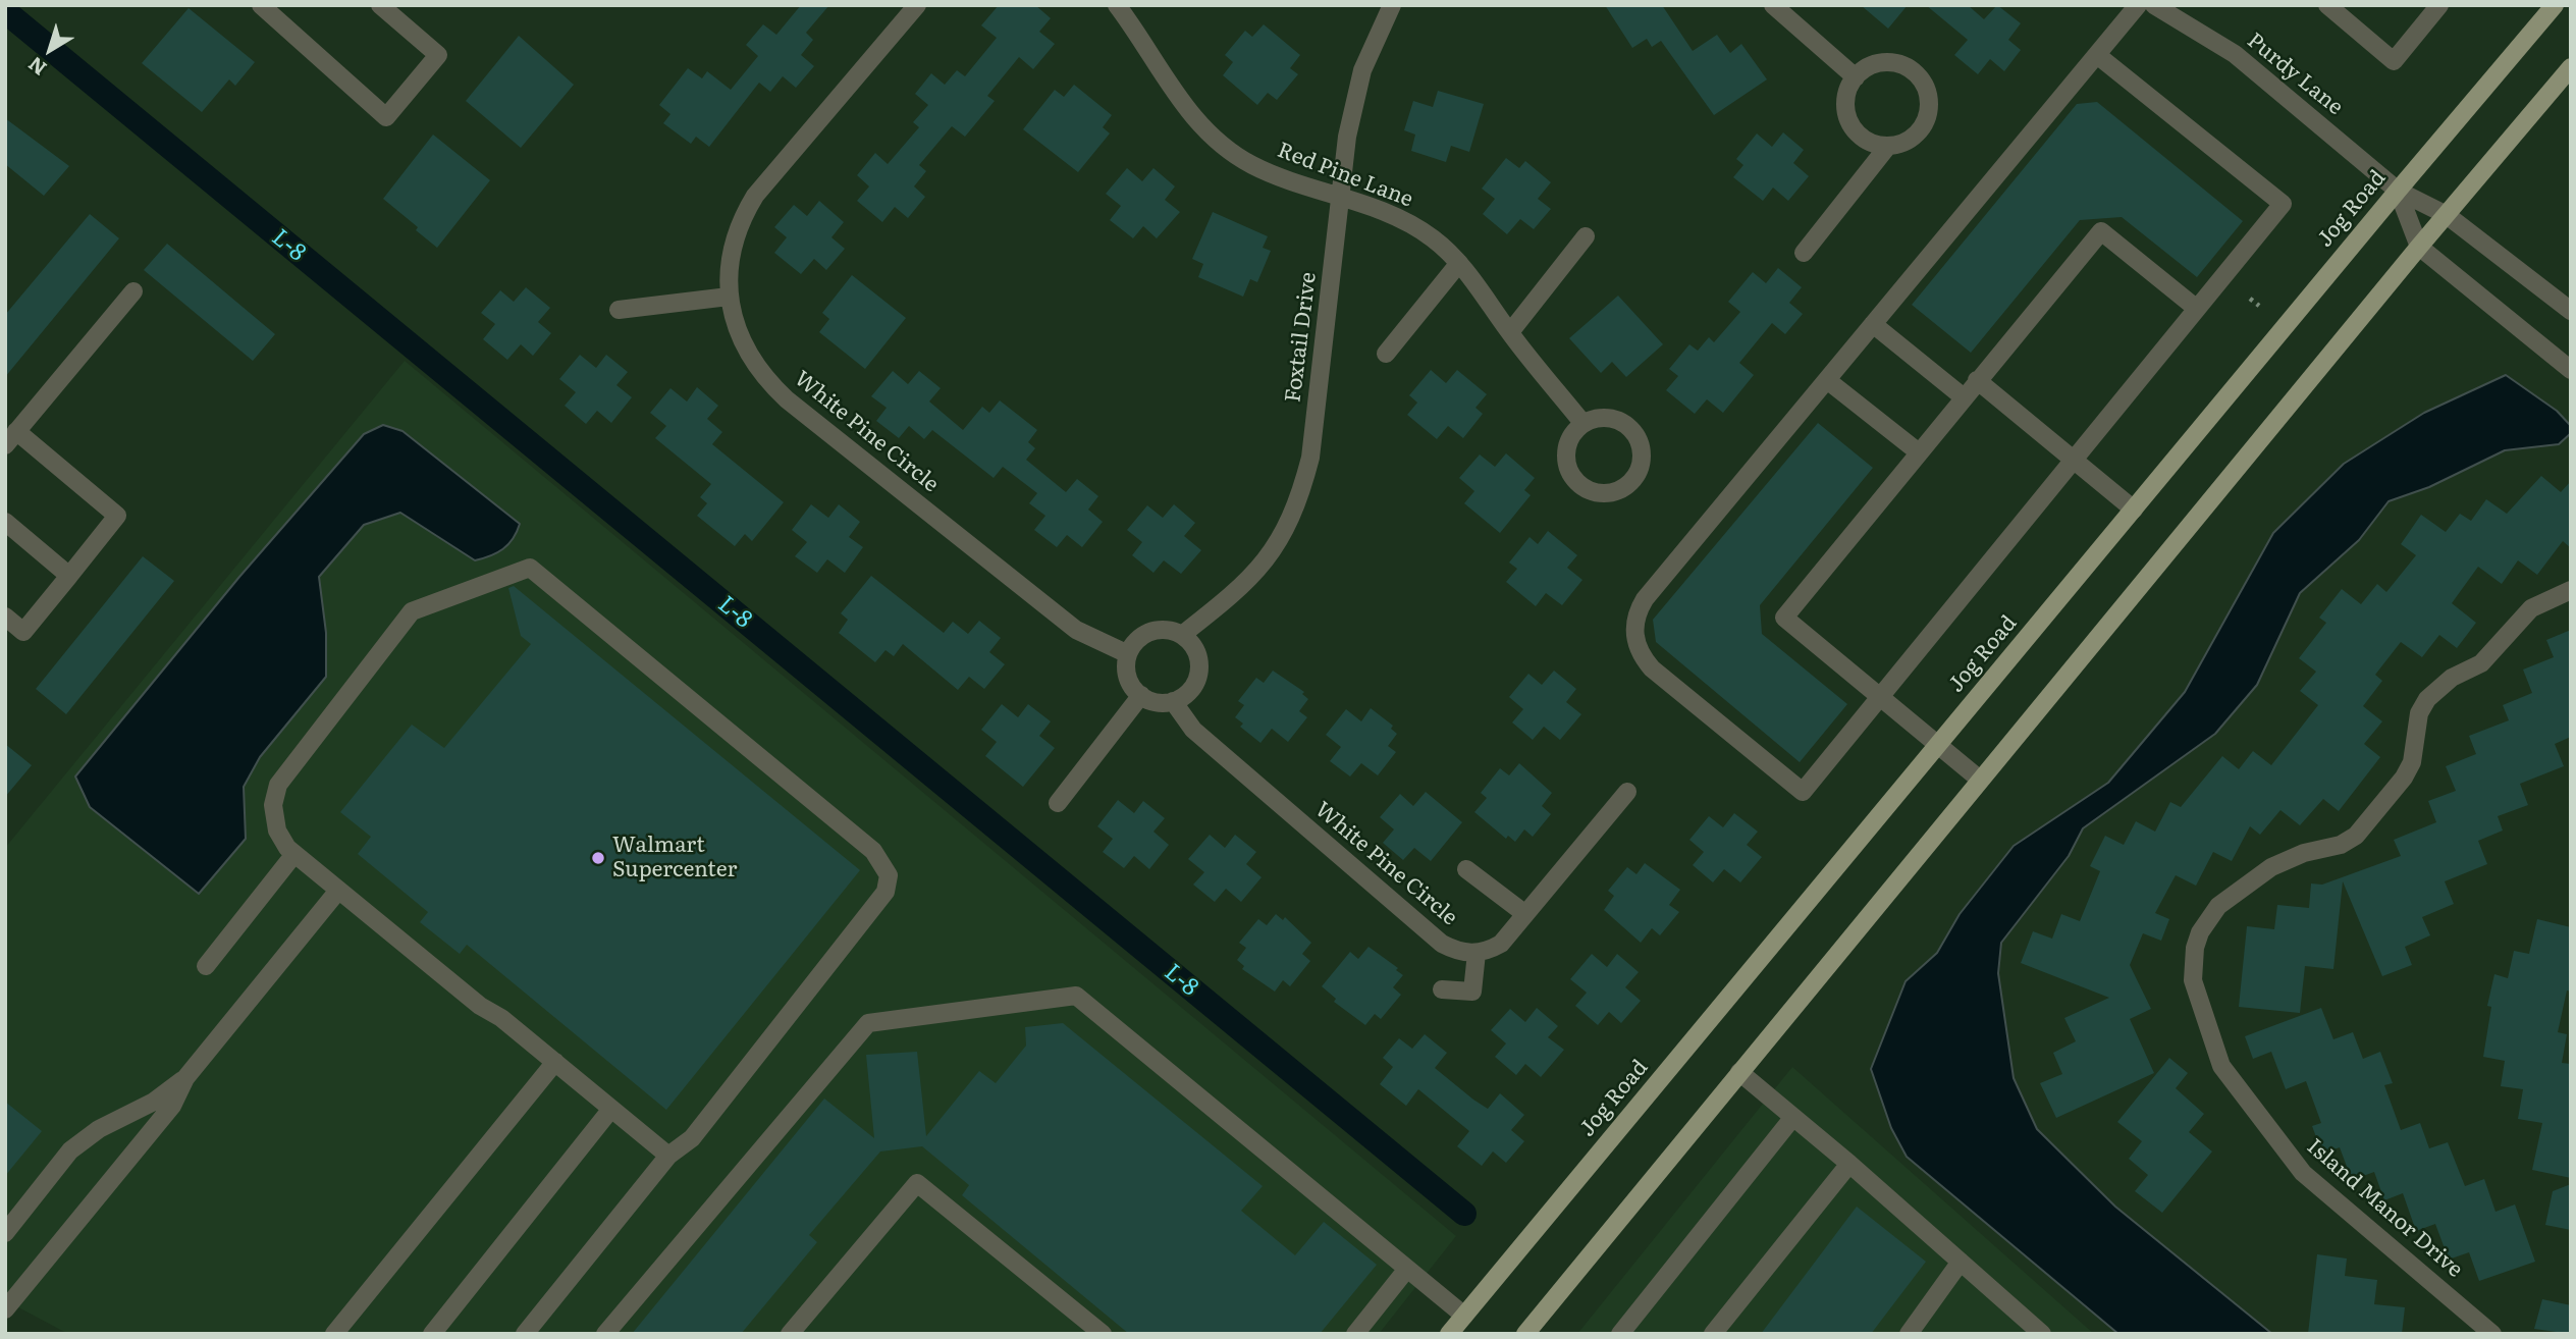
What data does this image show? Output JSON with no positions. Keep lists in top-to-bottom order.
{
  "streets": {
    "main road": ["Jog Road"],
    "street": [
      "Purdy Lane",
      "Red Pine Lane",
      "Foxtail Drive",
      "White Pine Circle",
      "Island Manor Drive"
    ]
  },
  "crossings": [
    ["Purdy Lane", "Jog Road"],
    ["Red Pine Lane", "Foxtail Drive"],
    ["Foxtail Drive", "White Pine Circle"]
  ],
  "water": ["L-8"],
  "places": ["Walmart Supercenter"],
  "north": "bottom left"
}
